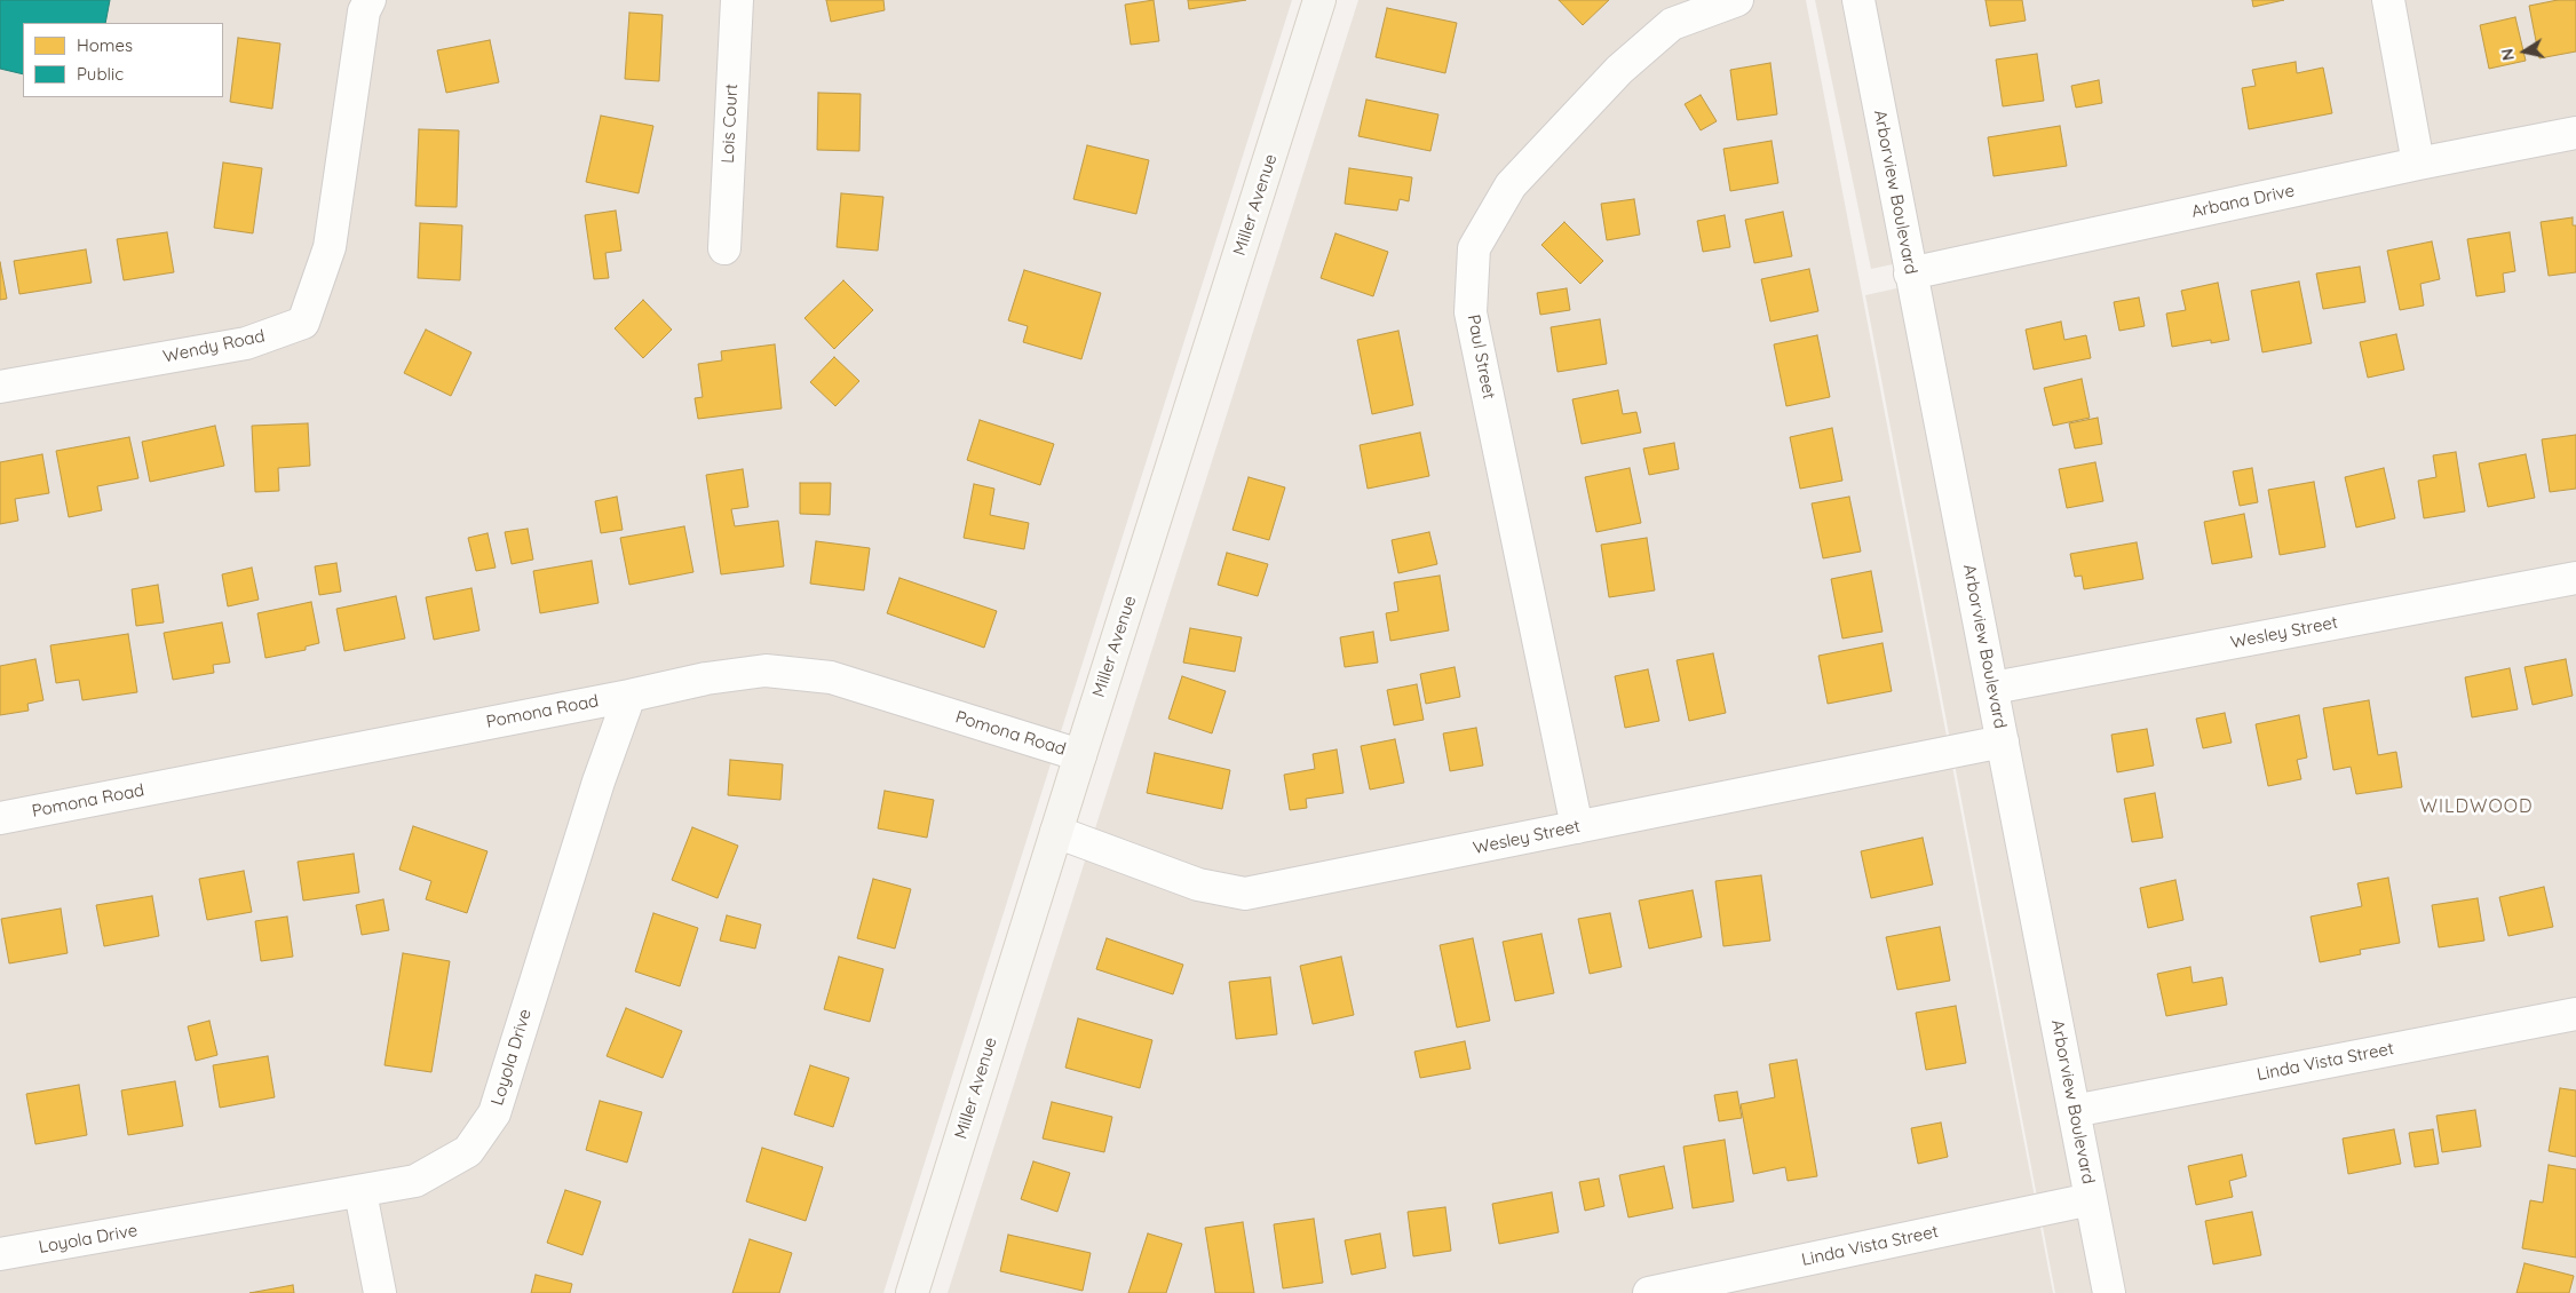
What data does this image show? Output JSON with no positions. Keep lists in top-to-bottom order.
{
  "streets": {
    "main road": ["Miller Avenue"],
    "street": [
      "Lois Court",
      "Arborview Boulevard",
      "Arbana Drive",
      "Wendy Road",
      "Paul Street",
      "Wesley Street",
      "Pomona Road",
      "Loyola Drive",
      "Linda Vista Street"
    ]
  },
  "crossings": [
    ["Arborview Boulevard", "Arbana Drive"],
    ["Arborview Boulevard", "Wesley Street"],
    ["Arborview Boulevard", "Linda Vista Street"],
    ["Miller Avenue", "Wesley Street"],
    ["Miller Avenue", "Pomona Road"],
    ["Paul Street", "Wesley Street"],
    ["Pomona Road", "Loyola Drive"]
  ],
  "districts": ["WILDWOOD"],
  "legend": ["Homes", "Public"],
  "north": "left"
}
